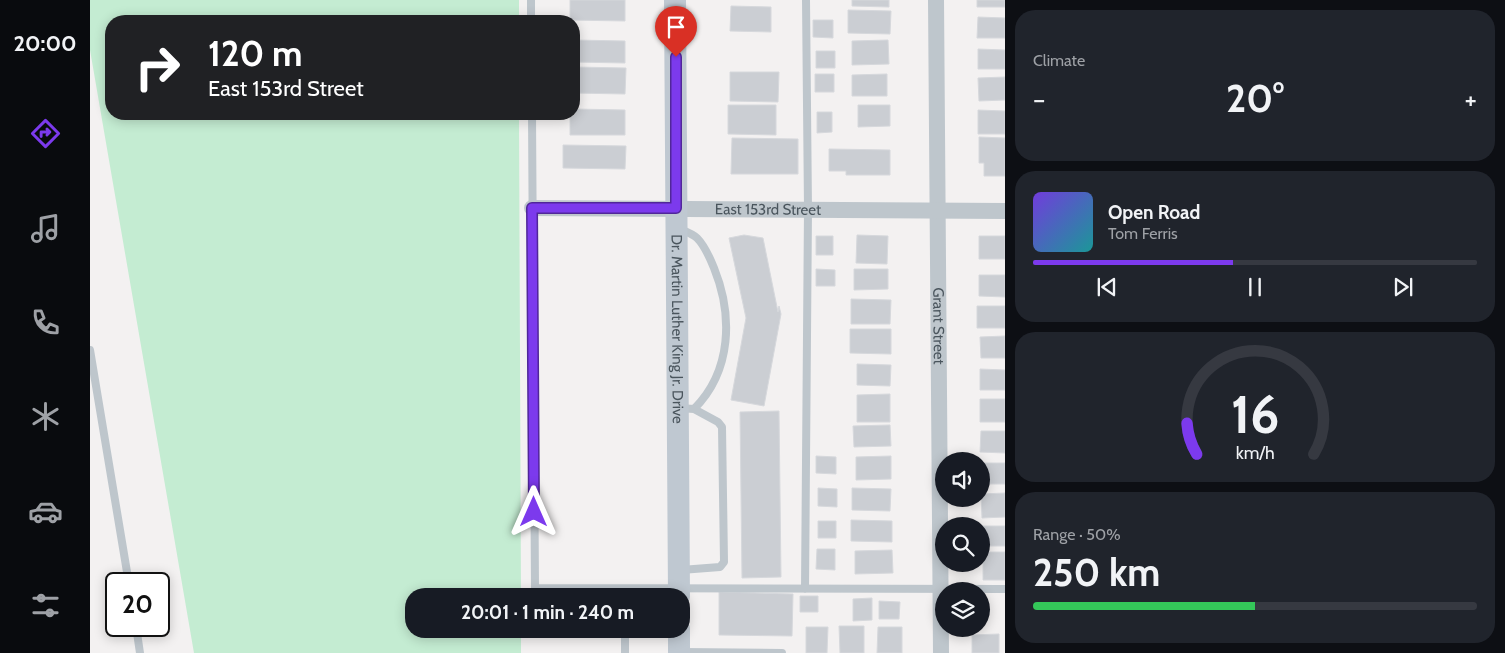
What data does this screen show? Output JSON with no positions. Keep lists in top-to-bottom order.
{
  "streets": {
    "street": ["East 153rd Street", "Grant Street", "Dr. Martin Luther King Jr. Drive"]
  },
  "crossings": [
    ["East 153rd Street", "Grant Street"],
    ["East 153rd Street", "Dr. Martin Luther King Jr. Drive"]
  ],
  "page": {
    "tabs": "20:00",
    "tile": [
      "Climate",
      ["Range · 50%", "250 km"]
    ],
    "turn": ["120 m", "East 153rd Street"],
    "heat": ["−", "20°", "+"],
    "song": ["Open Road", "Tom Ferris"],
    "limit": "20",
    "trip": "20:01 · 1 min · 240 m",
    "gauge": ["16", "km/h"]
  }
}
